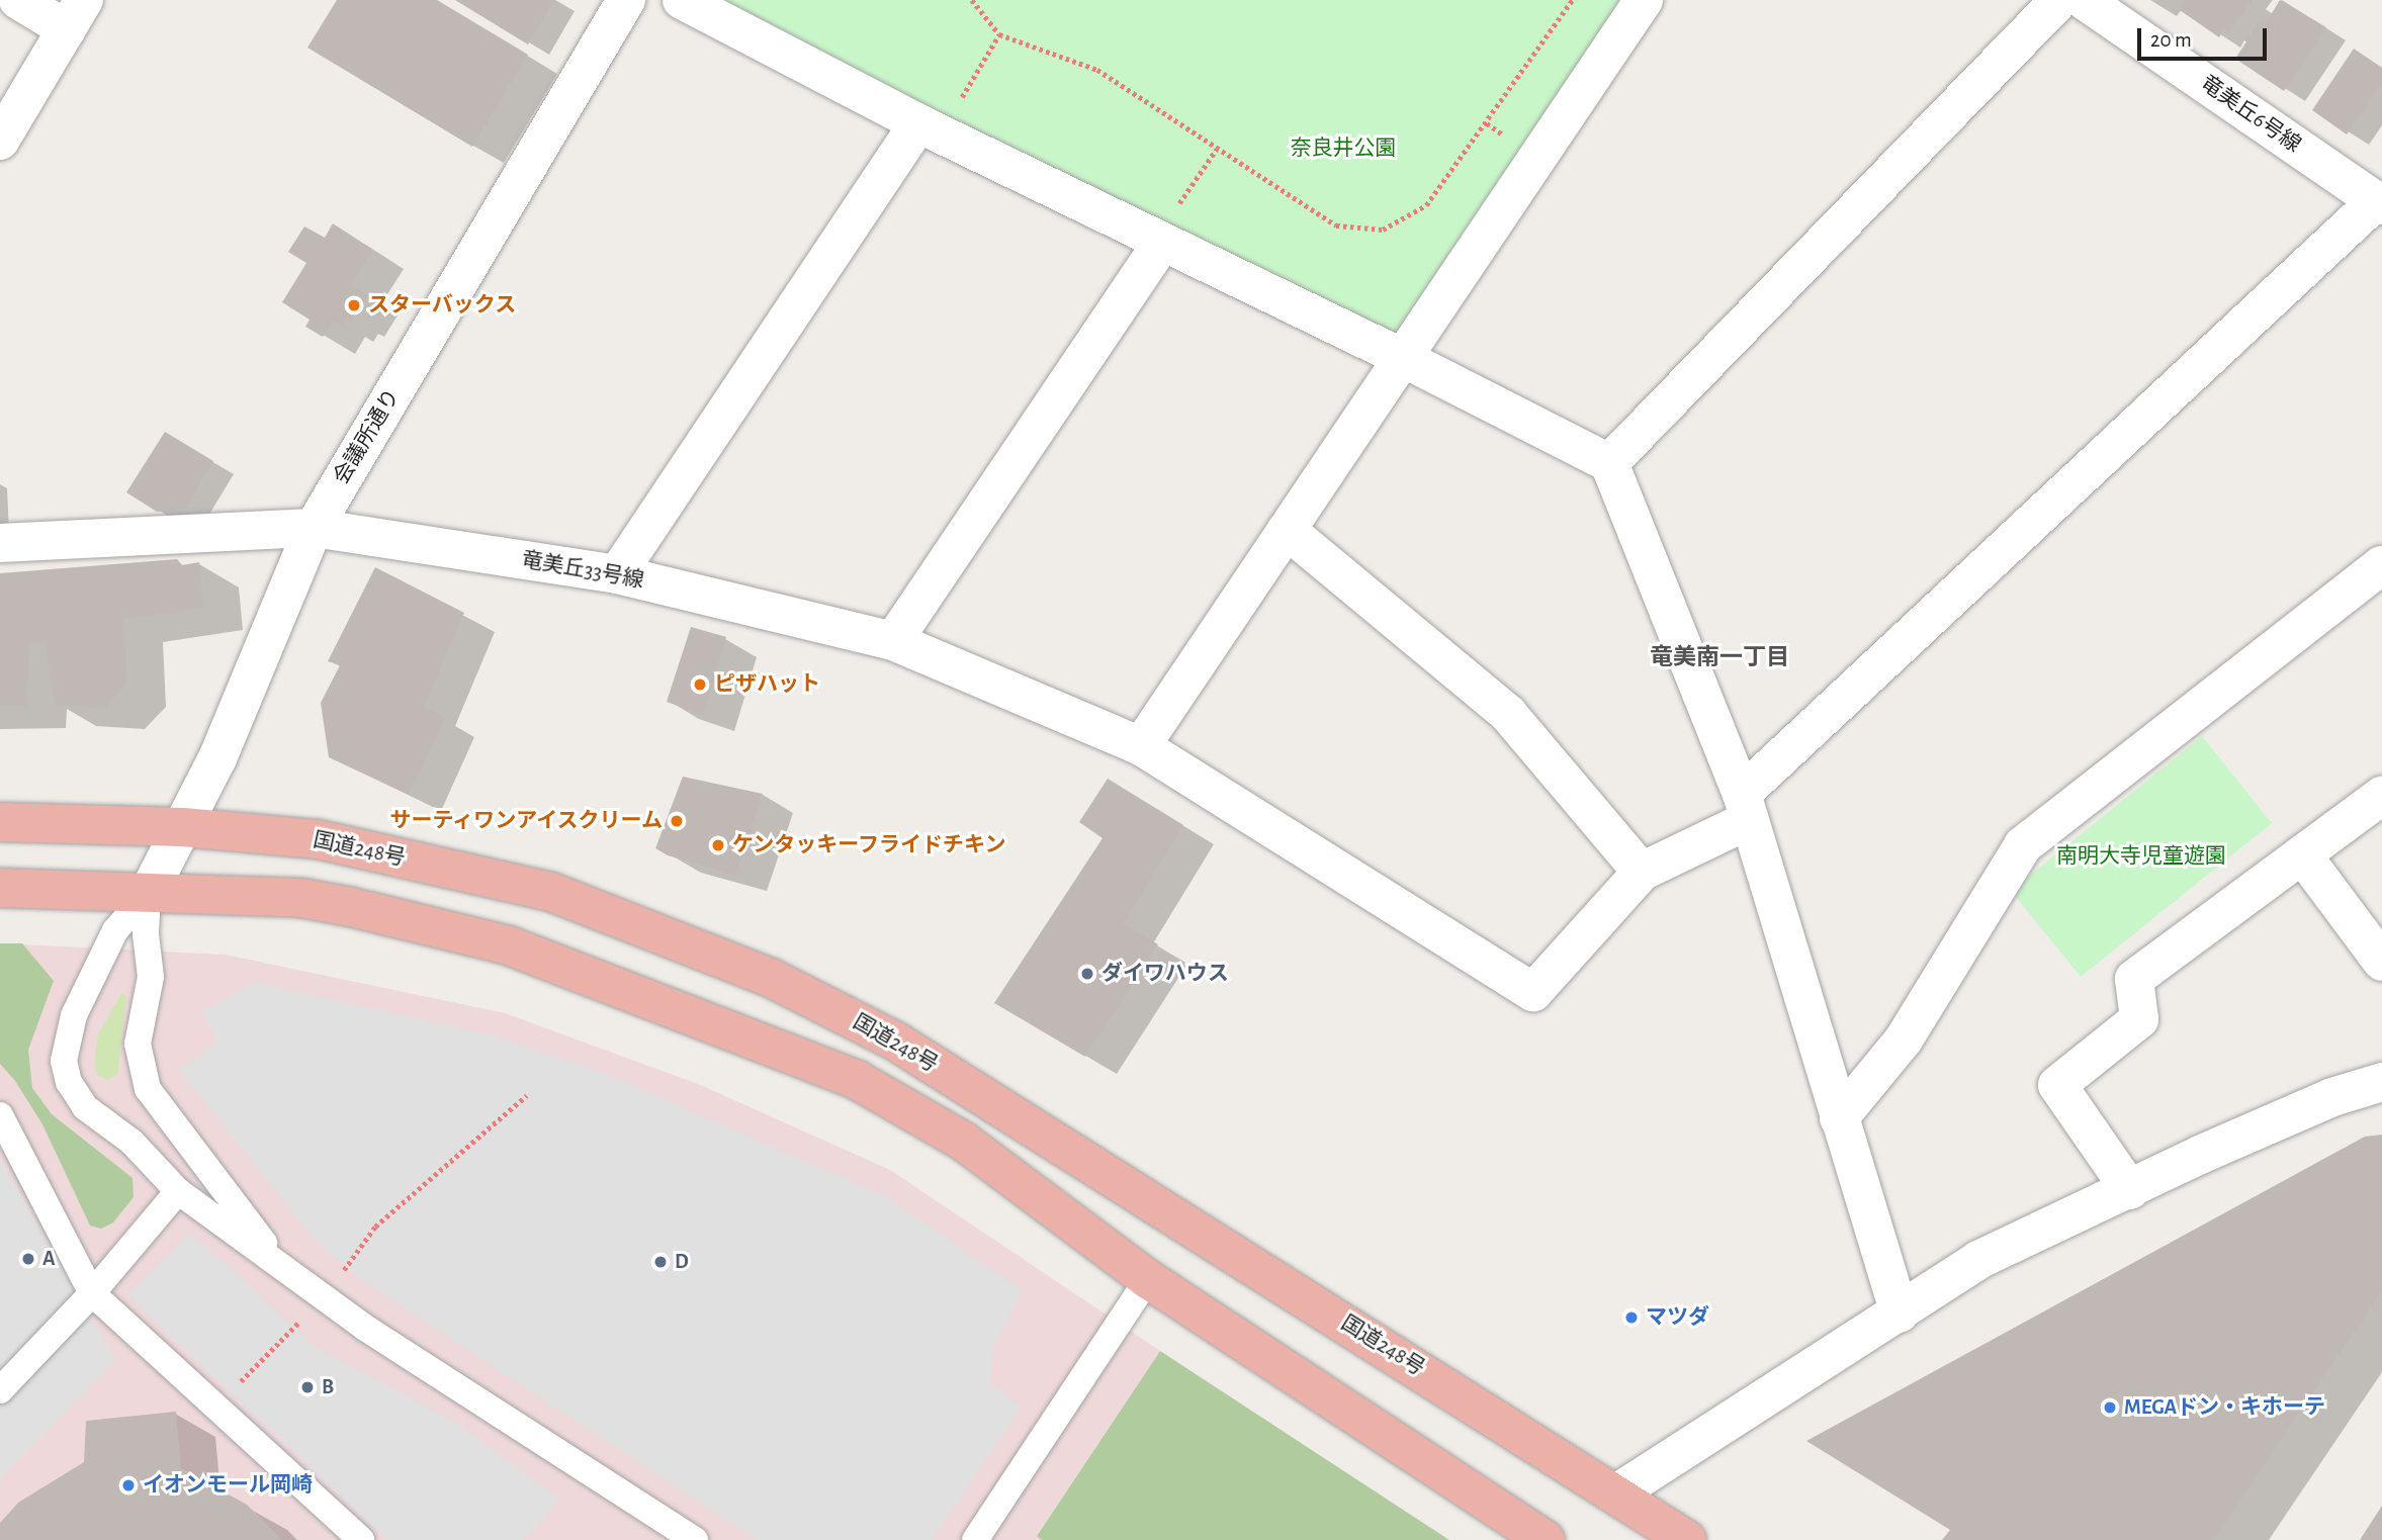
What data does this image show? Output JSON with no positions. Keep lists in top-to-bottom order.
{
  "streets": {
    "highway": ["国道248号"],
    "street": ["竜美丘6号線", "会議所通り", "竜美丘33号線"]
  },
  "crossings": [
    ["会議所通り", "竜美丘33号線"],
    ["会議所通り", "国道248号"]
  ],
  "districts": ["竜美南一丁目"],
  "parks": ["奈良井公園", "南明大寺児童遊園"],
  "places": [
    "スターバックス",
    "ピザハット",
    "サーティワンアイスクリーム",
    "ケンタッキーフライドチキン",
    "ダイワハウス",
    "A",
    "D",
    "マツダ",
    "B",
    "MEGAドン・キホーテ",
    "イオンモール岡崎"
  ],
  "scale_bar": "20 m"
}
